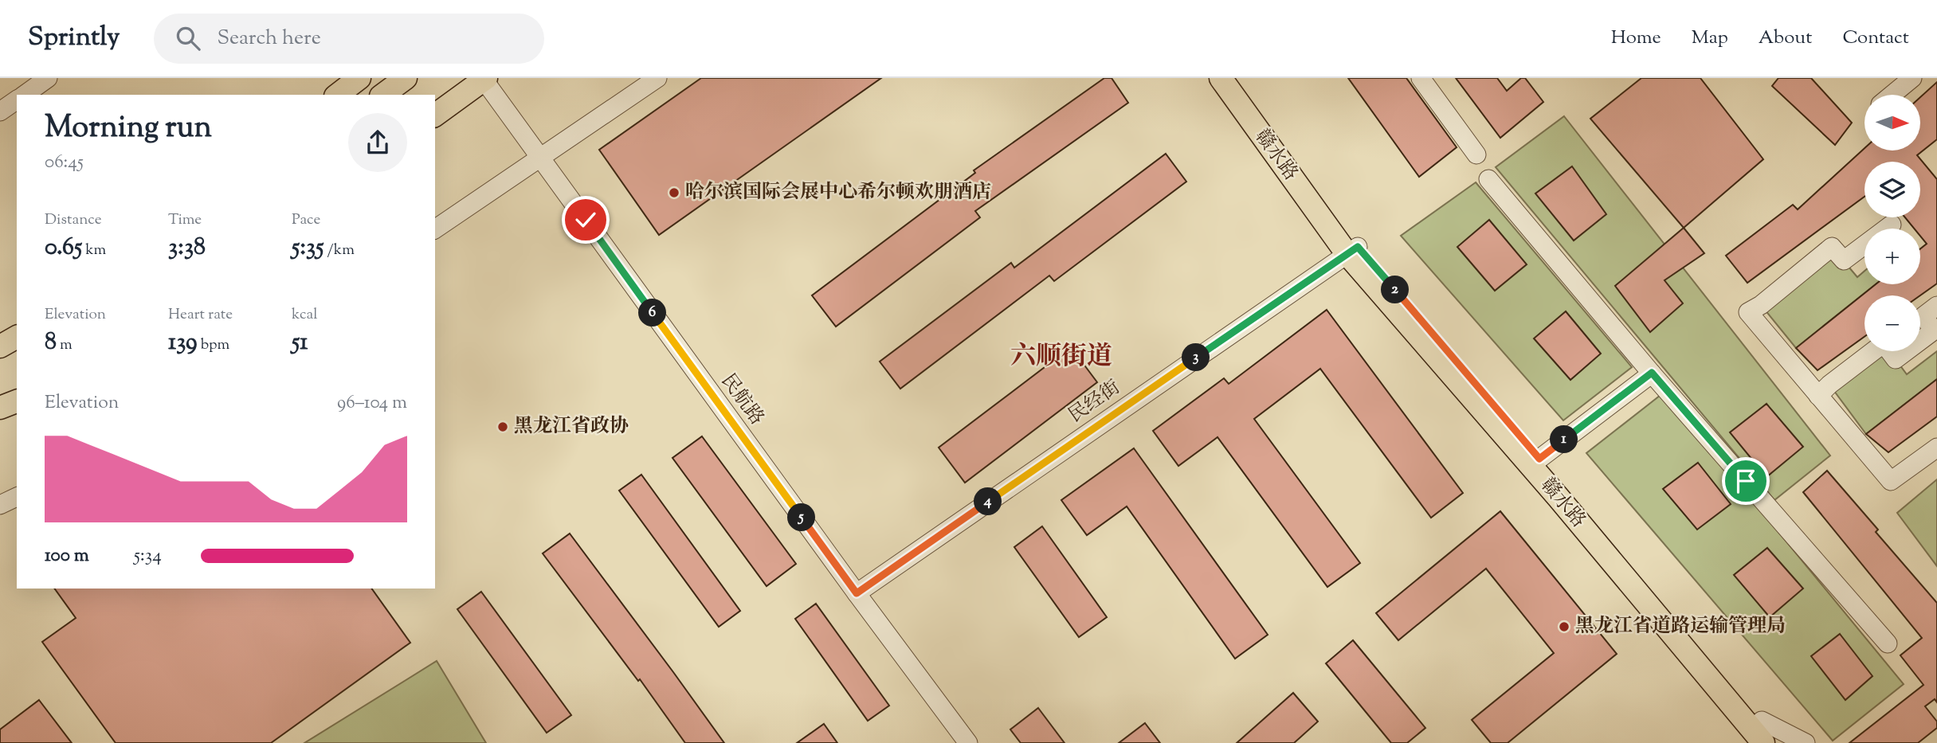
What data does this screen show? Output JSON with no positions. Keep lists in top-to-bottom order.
{
  "streets": {
    "main road": ["赣水路"],
    "street": ["民航路", "民经街"]
  },
  "crossings": [
    ["赣水路", "民经街"],
    ["民航路", "民经街"]
  ],
  "districts": ["六顺街道"],
  "places": ["哈尔滨国际会展中心希尔顿欢朋酒店", "黑龙江省政协", "黑龙江省道路运输管理局"],
  "north": "right",
  "page": {
    "header": "Sprintly",
    "search": "Search here",
    "nav": [
      "Home",
      "Map",
      "About",
      "Contact"
    ],
    "map_buttons": ["+", "−"],
    "heading": ["Morning run", "06:45"],
    "stats": [
      ["Distance", "0.65 km"],
      ["Time", "3:38"],
      ["Pace", "5:35 /km"],
      ["Elevation", "8 m"],
      ["Heart rate", "139 bpm"],
      ["kcal", "51"]
    ],
    "pins": [
      "2",
      "6",
      "3",
      "1",
      "4",
      "5"
    ],
    "chart": ["Elevation", "96–104 m"],
    "list": [
      {
        "name": "100 m",
        "note": "5:34"
      }
    ]
  }
}
